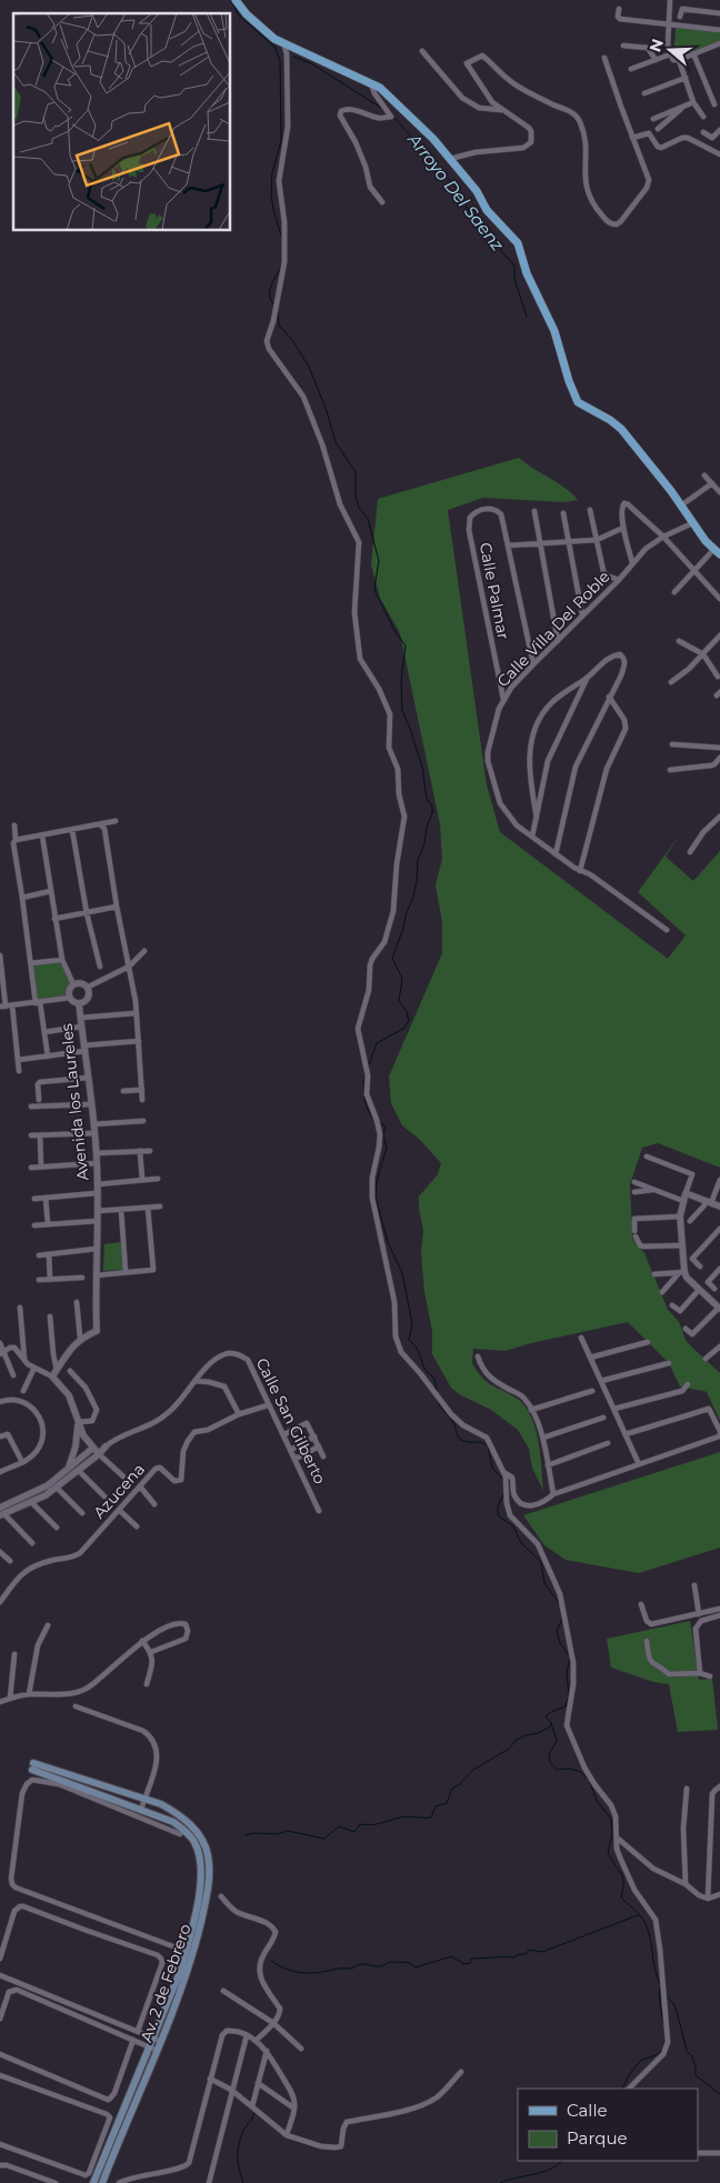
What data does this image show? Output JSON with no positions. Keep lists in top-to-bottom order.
{
  "streets": {
    "main road": ["Av. 2 de Febrero"],
    "street": [
      "Calle Palmar",
      "Calle Villa Del Roble",
      "Avenida los Laureles",
      "Calle San Gilberto",
      "Azucena"
    ]
  },
  "crossings": [
    ["Calle Palmar", "Calle Villa Del Roble"]
  ],
  "water": ["Arroyo Del Saenz"],
  "legend": ["Calle", "Parque"],
  "north": "left"
}
